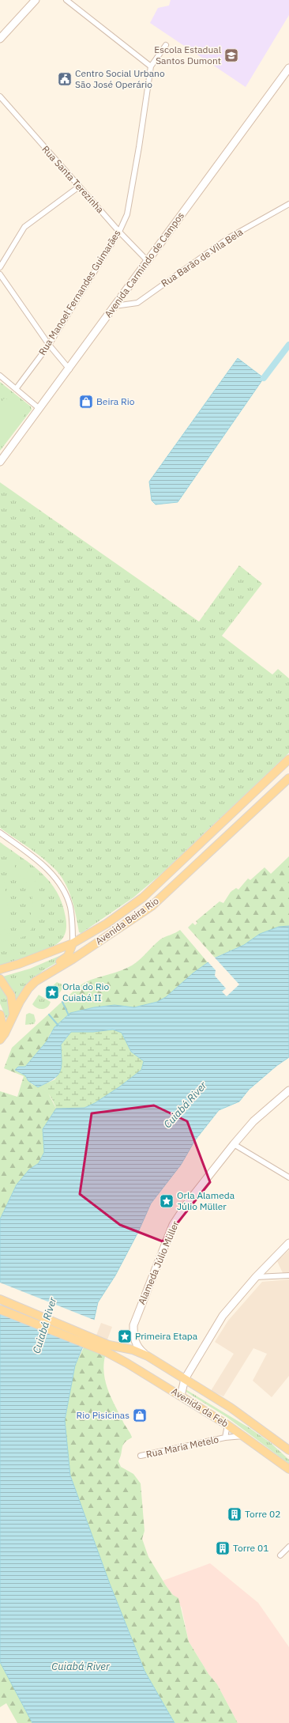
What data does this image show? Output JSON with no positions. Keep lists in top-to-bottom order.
{
  "streets": {
    "main road": [
      "Avenida Carmindo de Campos",
      "Avenida Beira Rio",
      "Alameda Júlio Müller",
      "Avenida da Feb"
    ],
    "street": [
      "Rua Santa Terezinha",
      "Rua Barão de Vila Bela",
      "Rua Manoel Fernandes Guimarães",
      "Rua Maria Metelo"
    ]
  },
  "crossings": [
    ["Rua Santa Terezinha", "Avenida Carmindo de Campos"],
    ["Rua Santa Terezinha", "Rua Manoel Fernandes Guimarães"],
    ["Rua Barão de Vila Bela", "Avenida Carmindo de Campos"],
    ["Alameda Júlio Müller", "Avenida da Feb"],
    ["Avenida da Feb", "Rua Maria Metelo"]
  ],
  "water": ["Cuiabá River"],
  "places": {
    "school or university": ["Escola Estadual Santos Dumont"],
    "public building": ["Centro Social Urbano São José Operário"],
    "shop": ["Beira Rio", "Rio Pisicinas"],
    "place": ["Orla do Rio Cuiabá II", "Orla Alameda Júlio Müller", "Primeira Etapa"],
    "building": ["Torre 02", "Torre 01"]
  }
}
